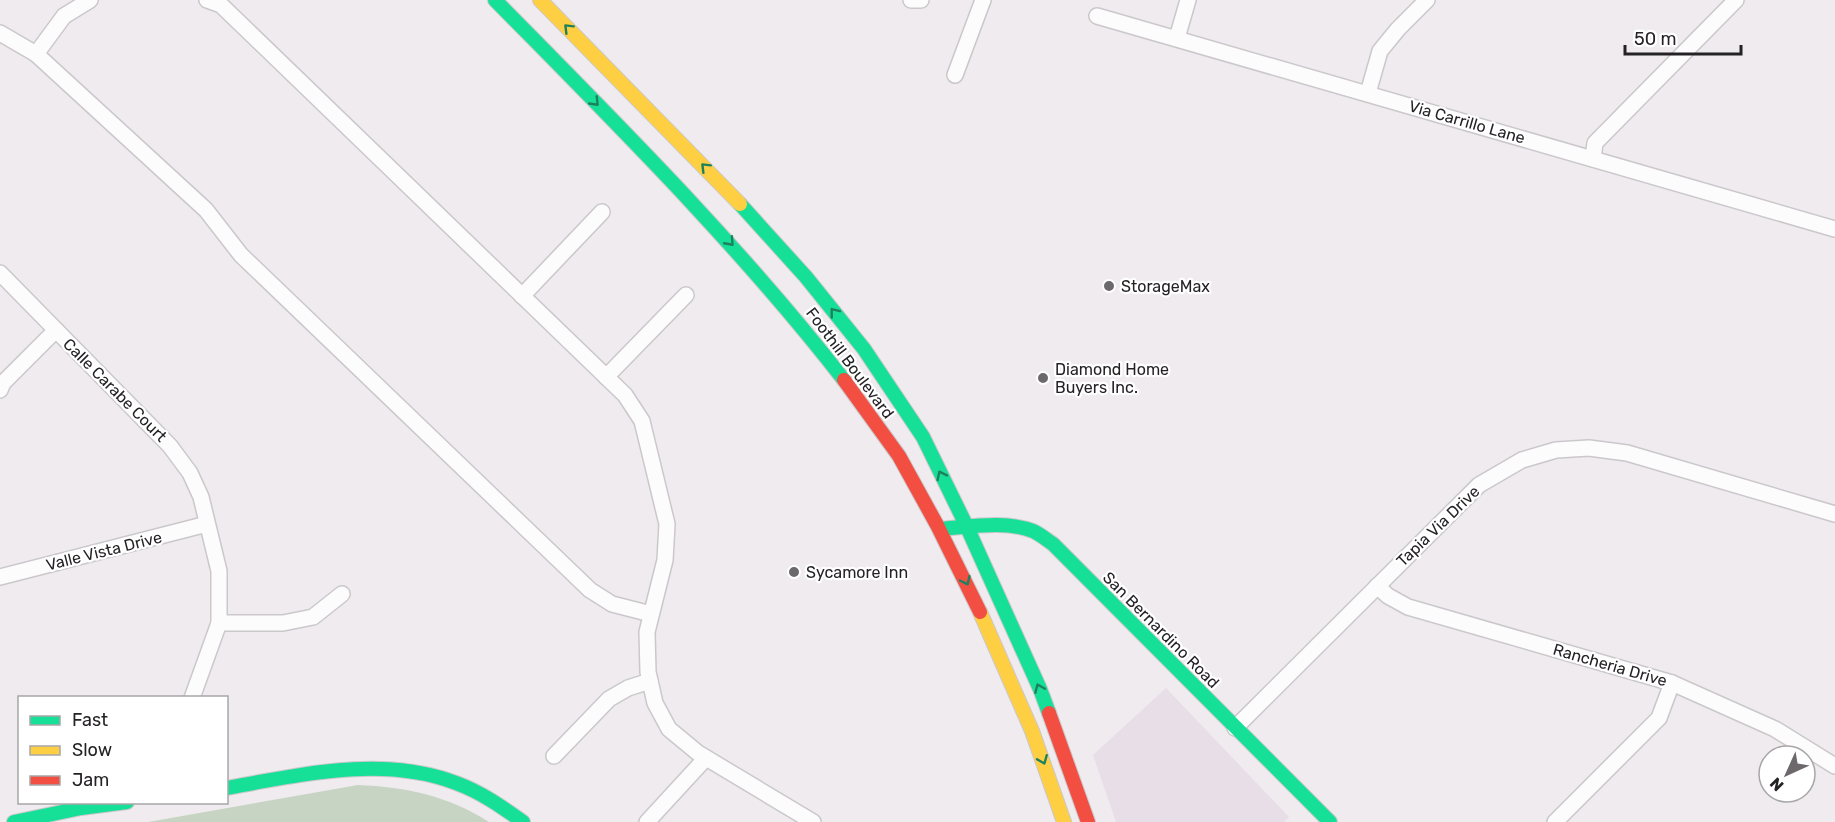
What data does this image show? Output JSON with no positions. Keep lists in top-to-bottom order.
{
  "streets": {
    "main road": ["Foothill Boulevard", "San Bernardino Road"],
    "street": [
      "Via Carrillo Lane",
      "Calle Carabe Court",
      "Tapia Via Drive",
      "Valle Vista Drive",
      "Rancheria Drive"
    ]
  },
  "crossings": [
    ["Foothill Boulevard", "San Bernardino Road"],
    ["Calle Carabe Court", "Valle Vista Drive"],
    ["Tapia Via Drive", "San Bernardino Road"],
    ["Tapia Via Drive", "Rancheria Drive"]
  ],
  "places": ["StorageMax", "Diamond Home Buyers Inc.", "Sycamore Inn"],
  "legend": ["Fast", "Slow", "Jam"],
  "scale_bar": "50 m",
  "north": "bottom left"
}
